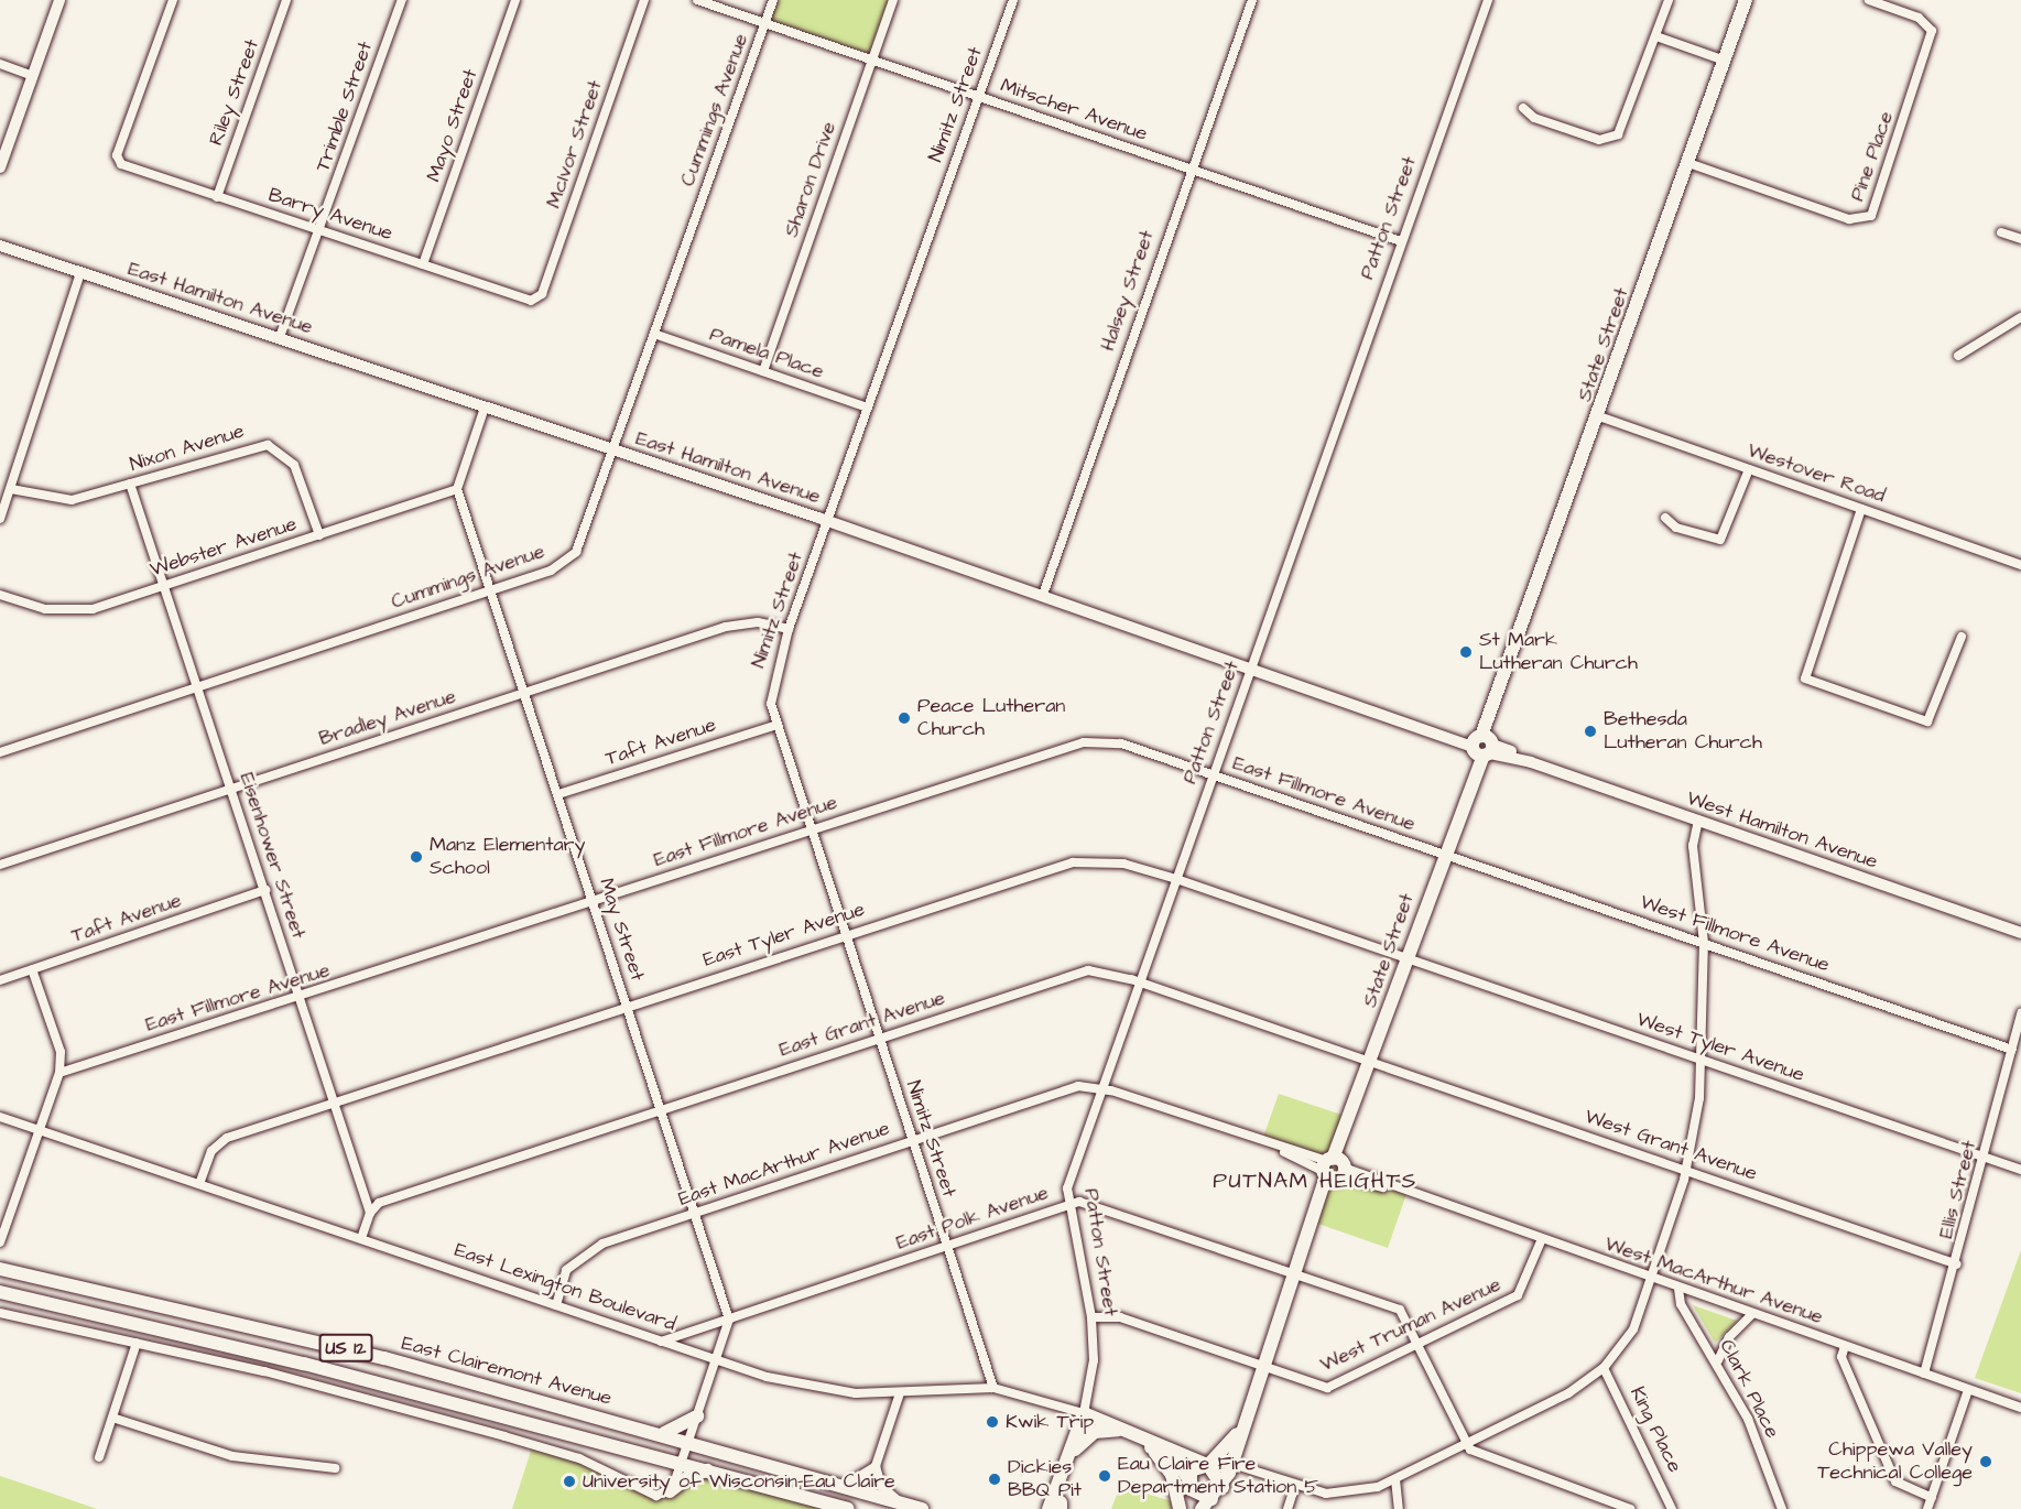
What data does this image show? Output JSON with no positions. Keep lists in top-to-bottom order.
{
  "streets": {
    "main road": [
      "Patton Street",
      "State Street",
      "East Lexington Boulevard",
      "US 12",
      "East Clairemont Avenue"
    ],
    "street": [
      "Riley Street",
      "Nimitz Street",
      "Trimble Street",
      "Cummings Avenue",
      "Mitscher Avenue",
      "Mayo Street",
      "McIvor Street",
      "Pine Place",
      "Sharon Drive",
      "Barry Avenue",
      "Halsey Street",
      "East Hamilton Avenue",
      "Pamela Place",
      "Nixon Avenue",
      "Westover Road",
      "Webster Avenue",
      "Bradley Avenue",
      "Taft Avenue",
      "East Fillmore Avenue",
      "West Hamilton Avenue",
      "Eisenhower Street",
      "May Street",
      "West Fillmore Avenue",
      "East Tyler Avenue",
      "East Grant Avenue",
      "West Tyler Avenue",
      "West Grant Avenue",
      "East MacArthur Avenue",
      "Ellis Street",
      "East Polk Avenue",
      "West MacArthur Avenue",
      "West Truman Avenue",
      "Clark Place",
      "King Place"
    ]
  },
  "crossings": [
    ["Riley Street", "Barry Avenue"],
    ["Nimitz Street", "Mitscher Avenue"],
    ["Nimitz Street", "East Hamilton Avenue"],
    ["Nimitz Street", "Pamela Place"],
    ["Nimitz Street", "Bradley Avenue"],
    ["Nimitz Street", "Taft Avenue"],
    ["Nimitz Street", "East Fillmore Avenue"],
    ["Nimitz Street", "East Tyler Avenue"],
    ["Nimitz Street", "East Grant Avenue"],
    ["Nimitz Street", "East MacArthur Avenue"],
    ["Nimitz Street", "East Polk Avenue"],
    ["Nimitz Street", "East Lexington Boulevard"],
    ["Trimble Street", "Barry Avenue"],
    ["Trimble Street", "East Hamilton Avenue"],
    ["Cummings Avenue", "Mitscher Avenue"],
    ["Cummings Avenue", "East Hamilton Avenue"],
    ["Cummings Avenue", "Pamela Place"],
    ["Cummings Avenue", "Eisenhower Street"],
    ["Cummings Avenue", "May Street"],
    ["Mitscher Avenue", "Sharon Drive"],
    ["Mitscher Avenue", "Patton Street"],
    ["Mitscher Avenue", "Halsey Street"],
    ["Mayo Street", "Barry Avenue"],
    ["McIvor Street", "Barry Avenue"],
    ["Pine Place", "State Street"],
    ["Sharon Drive", "Pamela Place"],
    ["Patton Street", "East Hamilton Avenue"],
    ["Patton Street", "East Fillmore Avenue"],
    ["Patton Street", "East Tyler Avenue"],
    ["Patton Street", "East Grant Avenue"],
    ["Patton Street", "East MacArthur Avenue"],
    ["Patton Street", "East Polk Avenue"],
    ["Patton Street", "East Lexington Boulevard"],
    ["Patton Street", "West Truman Avenue"],
    ["Halsey Street", "East Hamilton Avenue"],
    ["East Hamilton Avenue", "State Street"],
    ["East Hamilton Avenue", "West Hamilton Avenue"],
    ["State Street", "Westover Road"],
    ["State Street", "East Fillmore Avenue"],
    ["State Street", "West Hamilton Avenue"],
    ["State Street", "West Fillmore Avenue"],
    ["State Street", "East Tyler Avenue"],
    ["State Street", "East Grant Avenue"],
    ["State Street", "West Tyler Avenue"],
    ["State Street", "West Grant Avenue"],
    ["State Street", "East MacArthur Avenue"],
    ["State Street", "East Polk Avenue"],
    ["State Street", "West MacArthur Avenue"],
    ["State Street", "East Lexington Boulevard"],
    ["State Street", "West Truman Avenue"],
    ["Nixon Avenue", "Webster Avenue"],
    ["Nixon Avenue", "Eisenhower Street"],
    ["Webster Avenue", "Eisenhower Street"],
    ["Webster Avenue", "May Street"],
    ["Bradley Avenue", "Eisenhower Street"],
    ["Bradley Avenue", "May Street"],
    ["Taft Avenue", "Eisenhower Street"],
    ["Taft Avenue", "May Street"],
    ["East Fillmore Avenue", "Eisenhower Street"],
    ["East Fillmore Avenue", "May Street"],
    ["East Fillmore Avenue", "West Fillmore Avenue"],
    ["Eisenhower Street", "East Tyler Avenue"],
    ["Eisenhower Street", "East Grant Avenue"],
    ["May Street", "East Tyler Avenue"],
    ["May Street", "East Grant Avenue"],
    ["May Street", "East MacArthur Avenue"],
    ["May Street", "East Polk Avenue"],
    ["West Fillmore Avenue", "Ellis Street"],
    ["East Tyler Avenue", "West Tyler Avenue"],
    ["East Tyler Avenue", "East Lexington Boulevard"],
    ["East Grant Avenue", "West Grant Avenue"],
    ["West Tyler Avenue", "Ellis Street"],
    ["West Grant Avenue", "Ellis Street"],
    ["East MacArthur Avenue", "West MacArthur Avenue"],
    ["East MacArthur Avenue", "East Lexington Boulevard"],
    ["Ellis Street", "West MacArthur Avenue"],
    ["East Polk Avenue", "East Lexington Boulevard"],
    ["East Polk Avenue", "West Truman Avenue"],
    ["West MacArthur Avenue", "West Truman Avenue"],
    ["West MacArthur Avenue", "Clark Place"]
  ],
  "districts": ["PUTNAM HEIGHTS"],
  "places": [
    "St Mark Lutheran Church",
    "Peace Lutheran Church",
    "Bethesda Lutheran Church",
    "Manz Elementary School",
    "Kwik Trip",
    "Chippewa Valley Technical College",
    "Eau Claire Fire Department Station 5",
    "Dickies BBQ Pit",
    "University of Wisconsin-Eau Claire"
  ]
}
